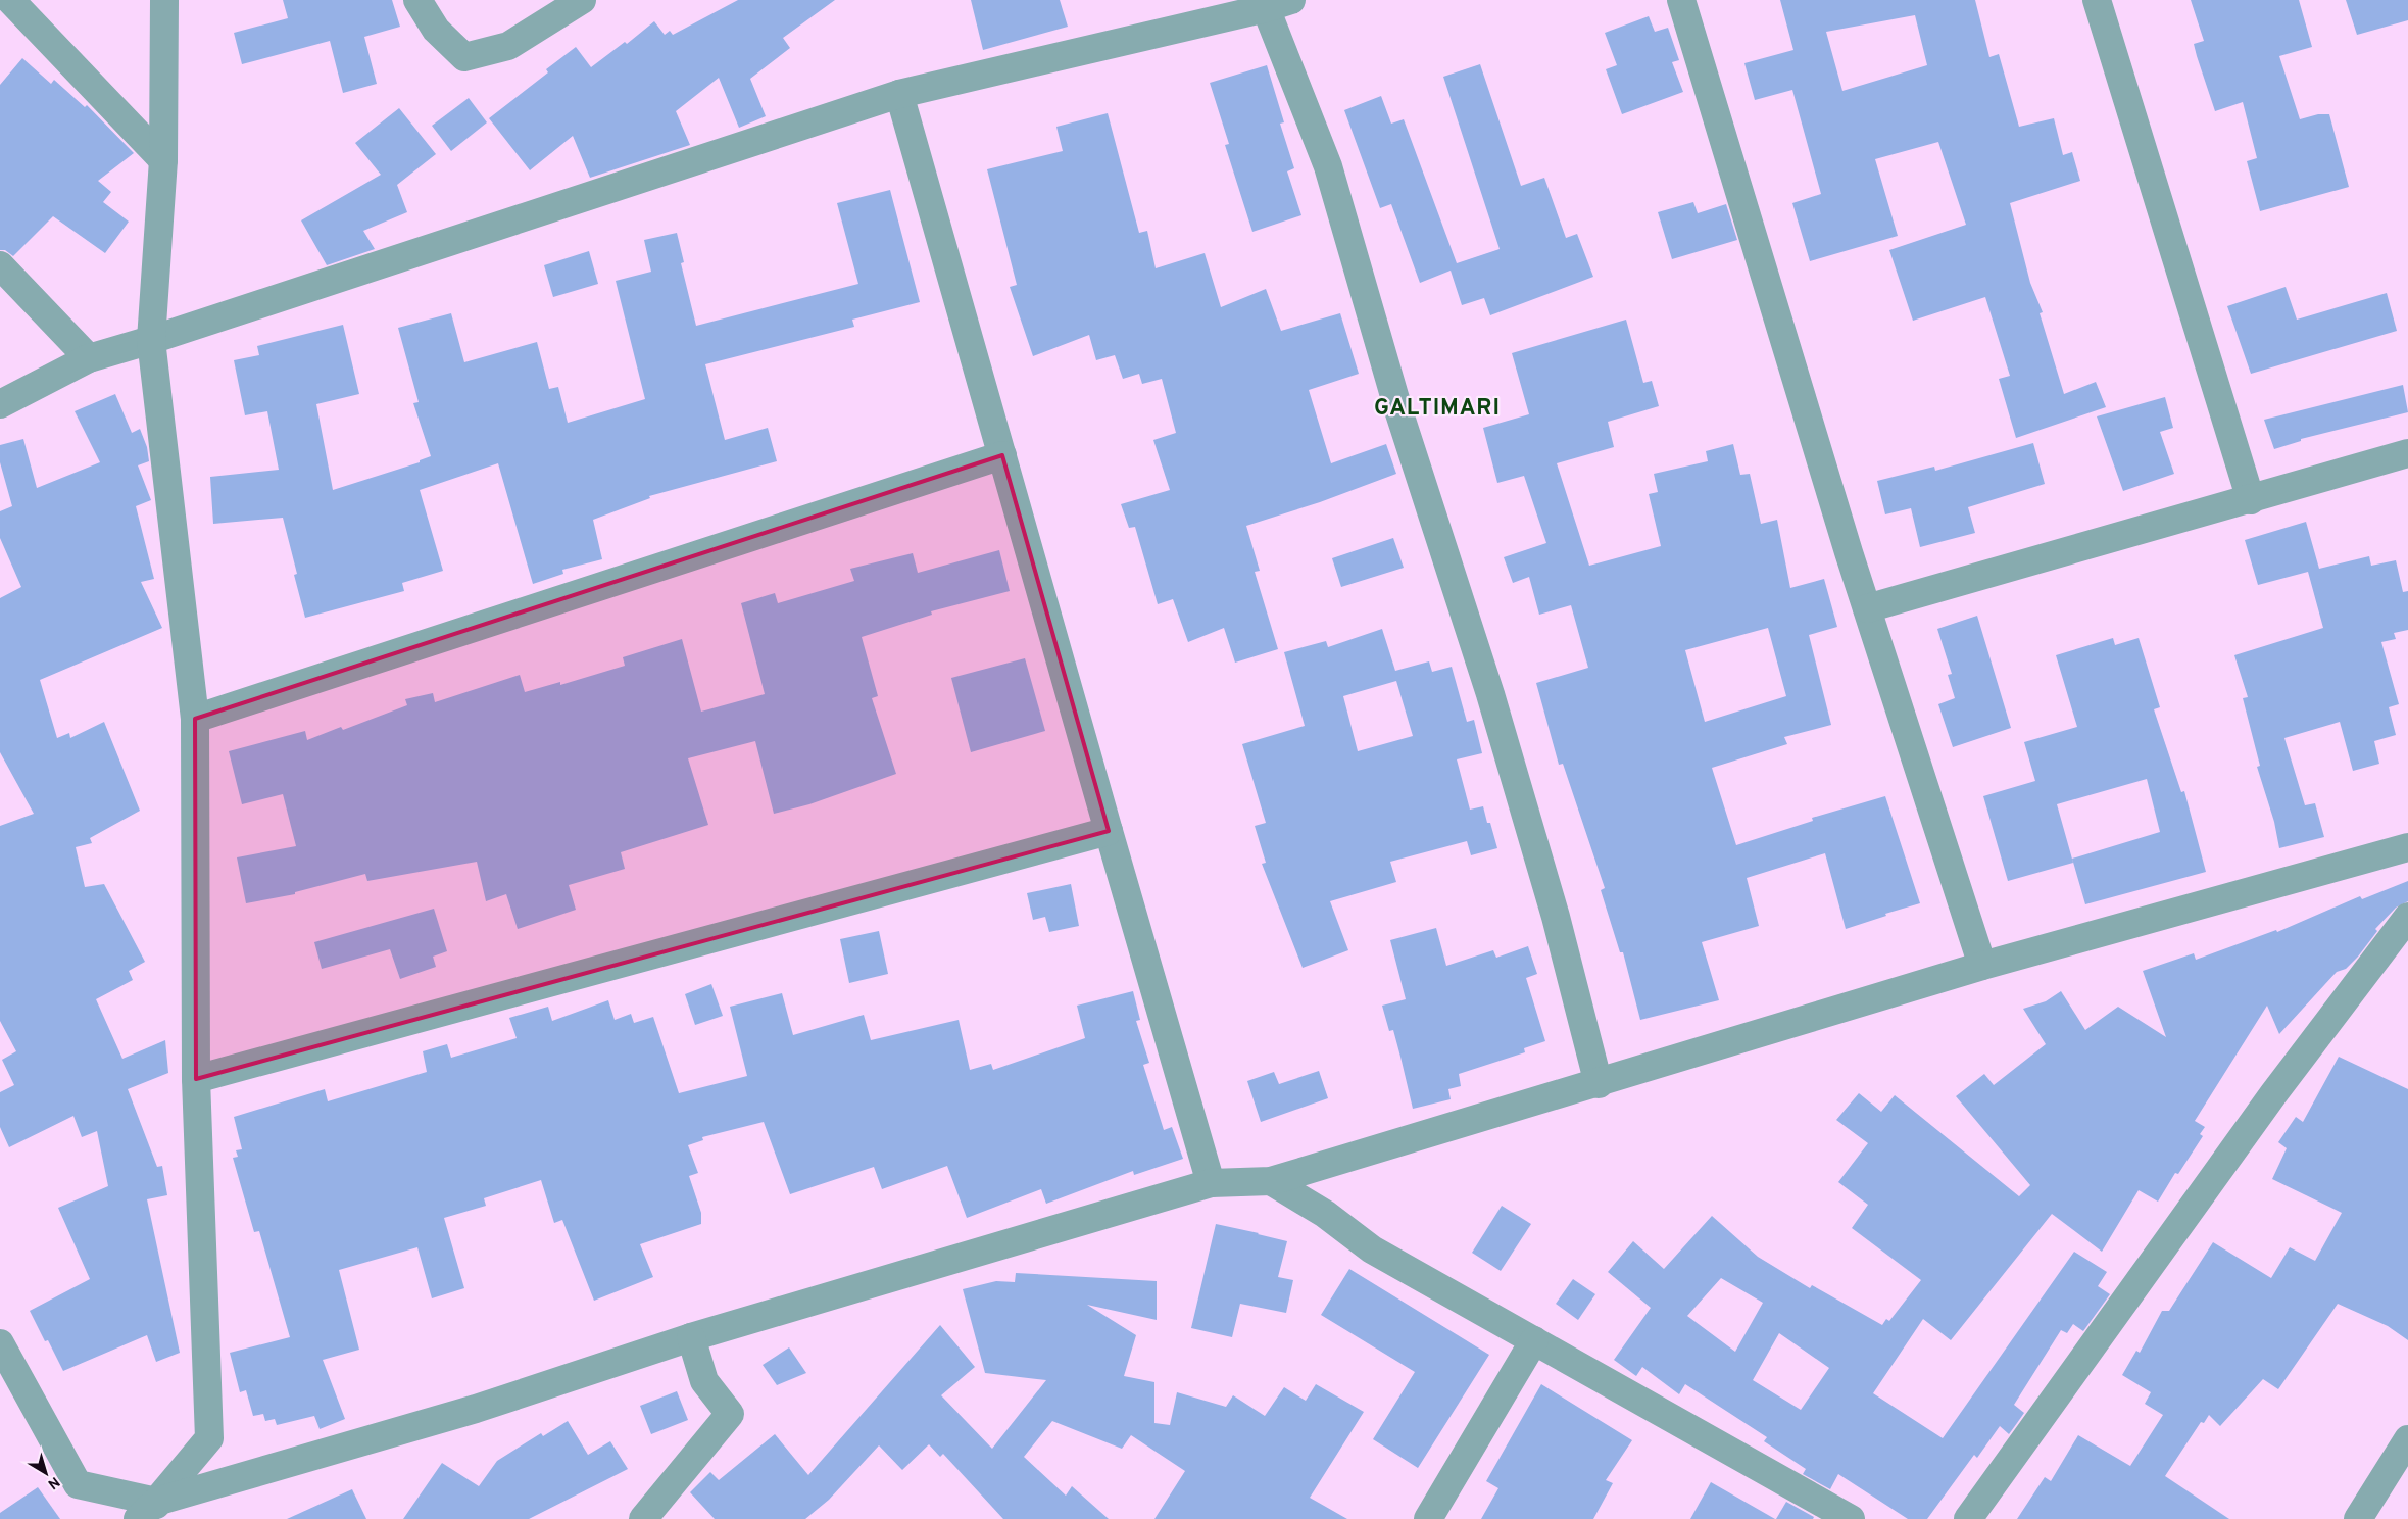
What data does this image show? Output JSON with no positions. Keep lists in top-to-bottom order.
{
  "districts": ["GALTIMARI"],
  "north": "bottom right"
}
